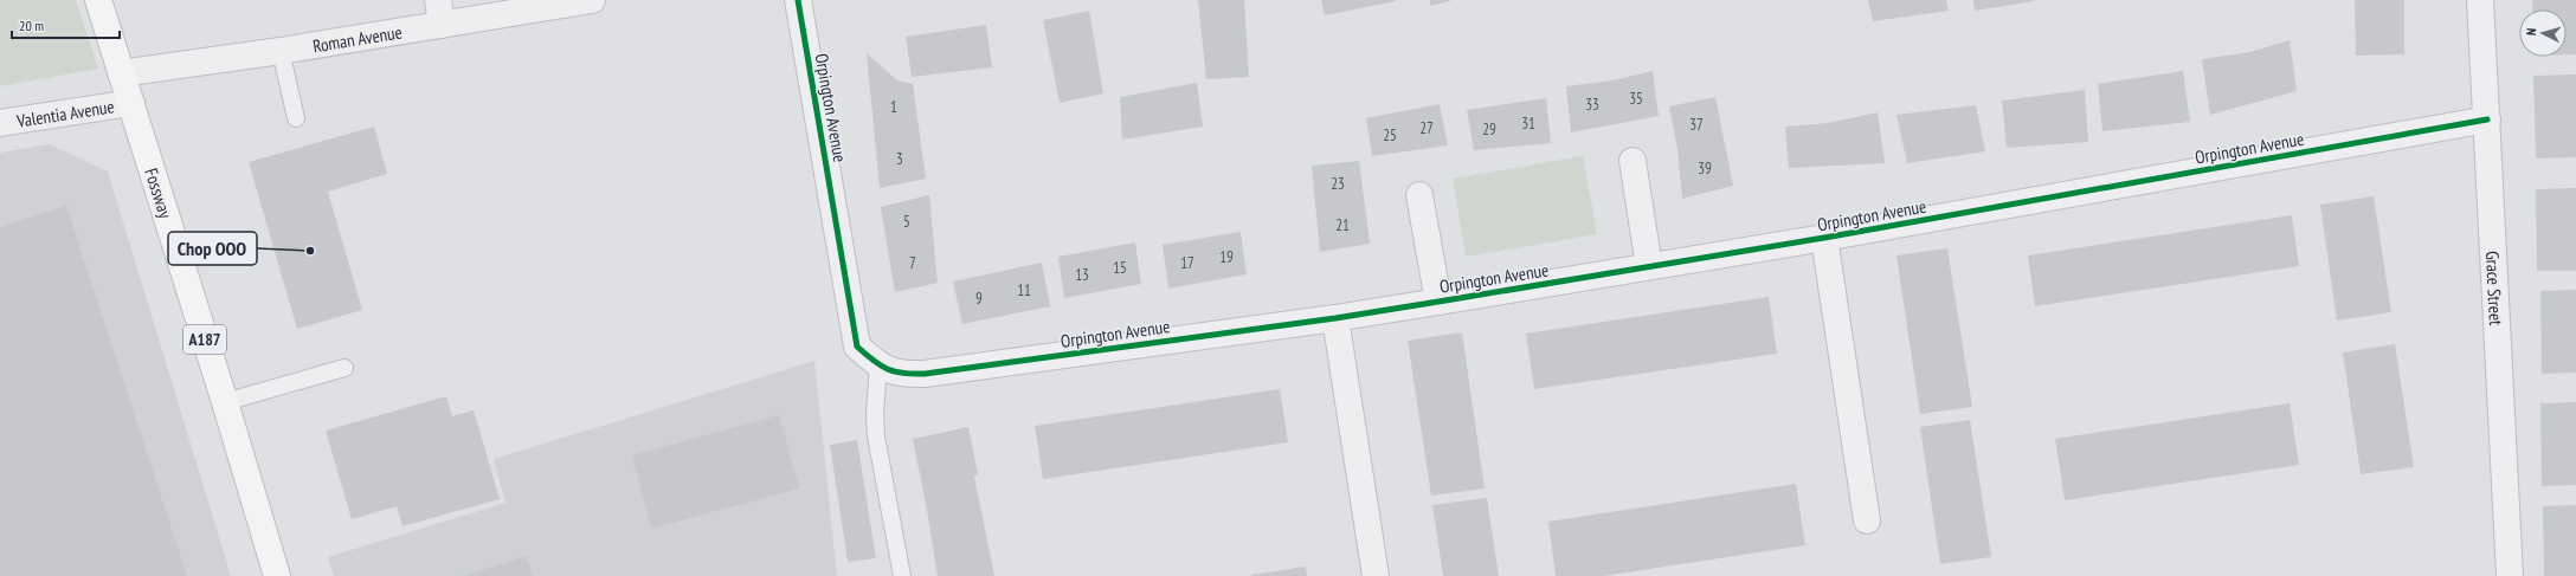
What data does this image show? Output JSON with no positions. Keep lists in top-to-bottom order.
{
  "streets": {
    "main road": ["Fossway", "A187"],
    "street": [
      "Roman Avenue",
      "Orpington Avenue",
      "Valentia Avenue",
      "Grace Street"
    ]
  },
  "crossings": [
    ["Roman Avenue", "Fossway"],
    ["Orpington Avenue", "Grace Street"],
    ["Valentia Avenue", "Fossway"]
  ],
  "places": ["Chop OOO"],
  "house_numbers": [
    "35",
    "33",
    "1",
    "31",
    "37",
    "27",
    "29",
    "25",
    "3",
    "39",
    "23",
    "5",
    "21",
    "19",
    "7",
    "17",
    "15",
    "13",
    "11",
    "9"
  ],
  "scale_bar": "20 m",
  "north": "left"
}
